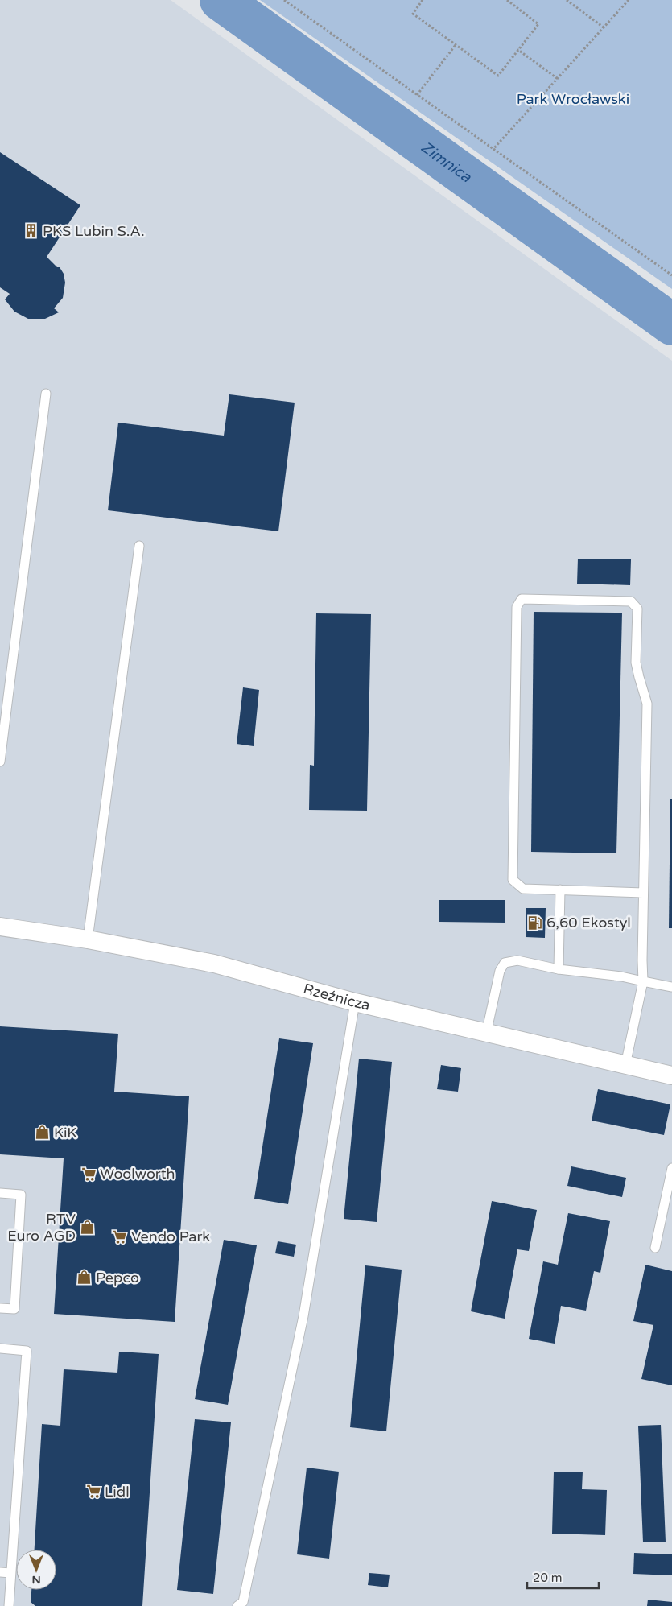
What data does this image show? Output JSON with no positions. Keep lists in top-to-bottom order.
{
  "streets": {
    "street": ["Rzeźnicza"]
  },
  "water": ["Zimnica"],
  "parks": ["Park Wrocławski"],
  "places": {
    "building": ["PKS Lubin S.A."],
    "fuel station": ["6,60 Ekostyl"],
    "shop": ["KiK", "RTV Euro AGD", "Pepco"],
    "supermarket": ["Woolworth", "Vendo Park", "Lidl"]
  },
  "scale_bar": "20 m",
  "north": "bottom"
}
